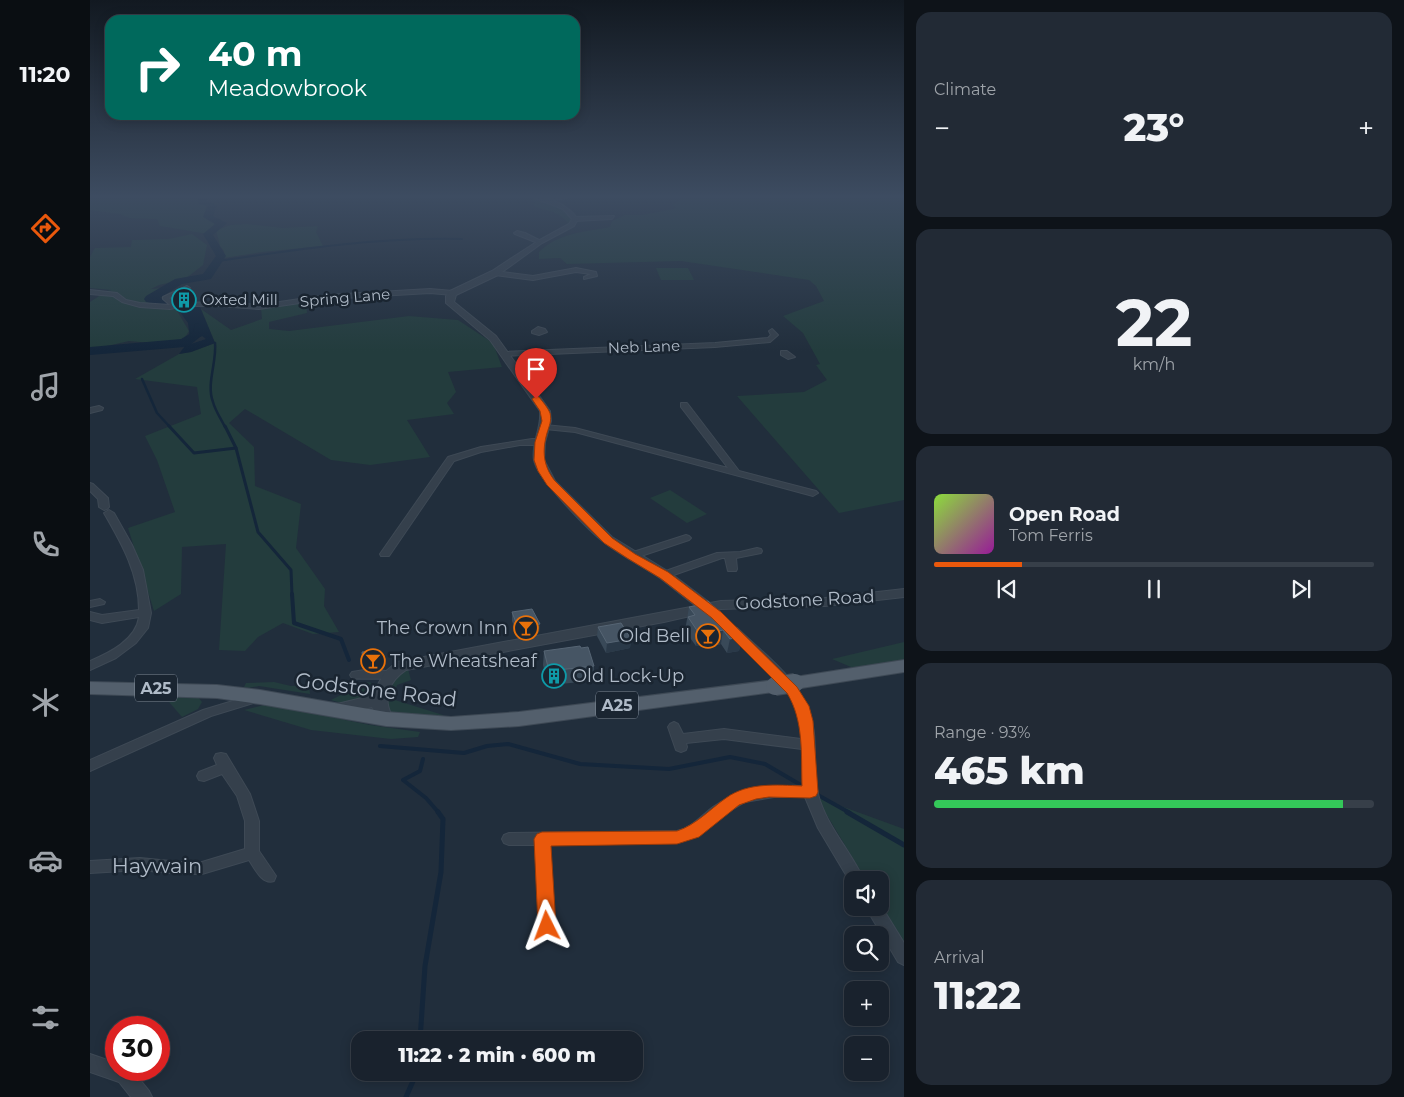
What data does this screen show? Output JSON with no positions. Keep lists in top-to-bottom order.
{
  "streets": {
    "main road": ["Godstone Road", "A25"],
    "street": ["Spring Lane", "Neb Lane", "Haywain"]
  },
  "crossings": [
    ["Godstone Road", "A25"]
  ],
  "places": {
    "building": ["Oxted Mill", "Old Lock-Up"],
    "bar": ["The Crown Inn", "Old Bell", "The Wheatsheaf"]
  },
  "page": {
    "tabs": "11:20",
    "tile": [
      "Climate",
      ["22", "km/h"],
      ["Range · 93%", "465 km"],
      ["Arrival", "11:22"]
    ],
    "turn": ["40 m", "Meadowbrook"],
    "heat": ["−", "23°", "+"],
    "song": ["Open Road", "Tom Ferris"],
    "map_buttons": ["+", "−"],
    "limit": "30",
    "trip": "11:22 · 2 min · 600 m"
  }
}
